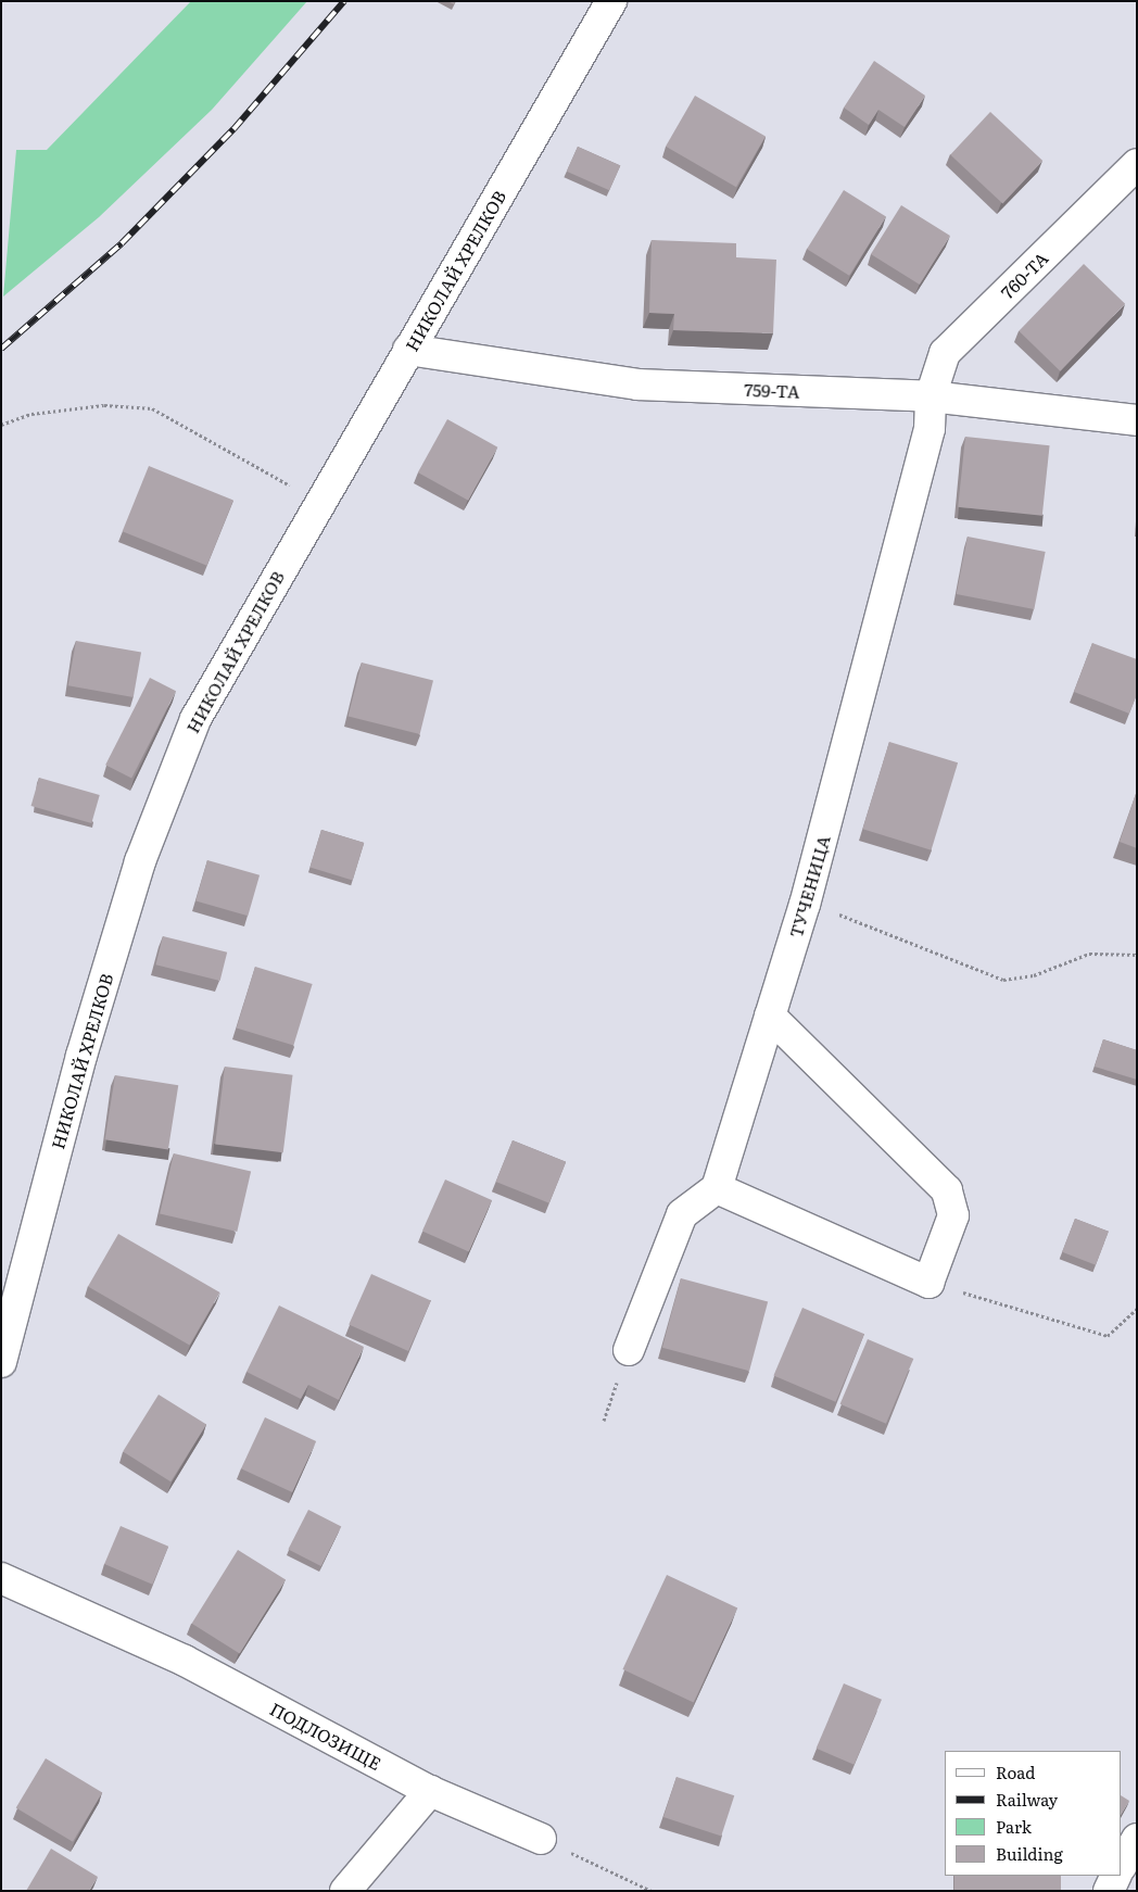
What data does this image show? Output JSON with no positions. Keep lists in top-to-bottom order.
{
  "streets": {
    "street": [
      "НИКОЛАЙ ХРЕЛКОВ",
      "760-ТА",
      "759-ТА",
      "ТУЧЕНИЦА",
      "ПОДЛОЗИЩЕ"
    ]
  },
  "crossings": [
    ["НИКОЛАЙ ХРЕЛКОВ", "759-ТА"],
    ["760-ТА", "759-ТА"],
    ["760-ТА", "ТУЧЕНИЦА"],
    ["759-ТА", "ТУЧЕНИЦА"]
  ],
  "legend": [
    "Road",
    "Railway",
    "Park",
    "Building"
  ]
}
